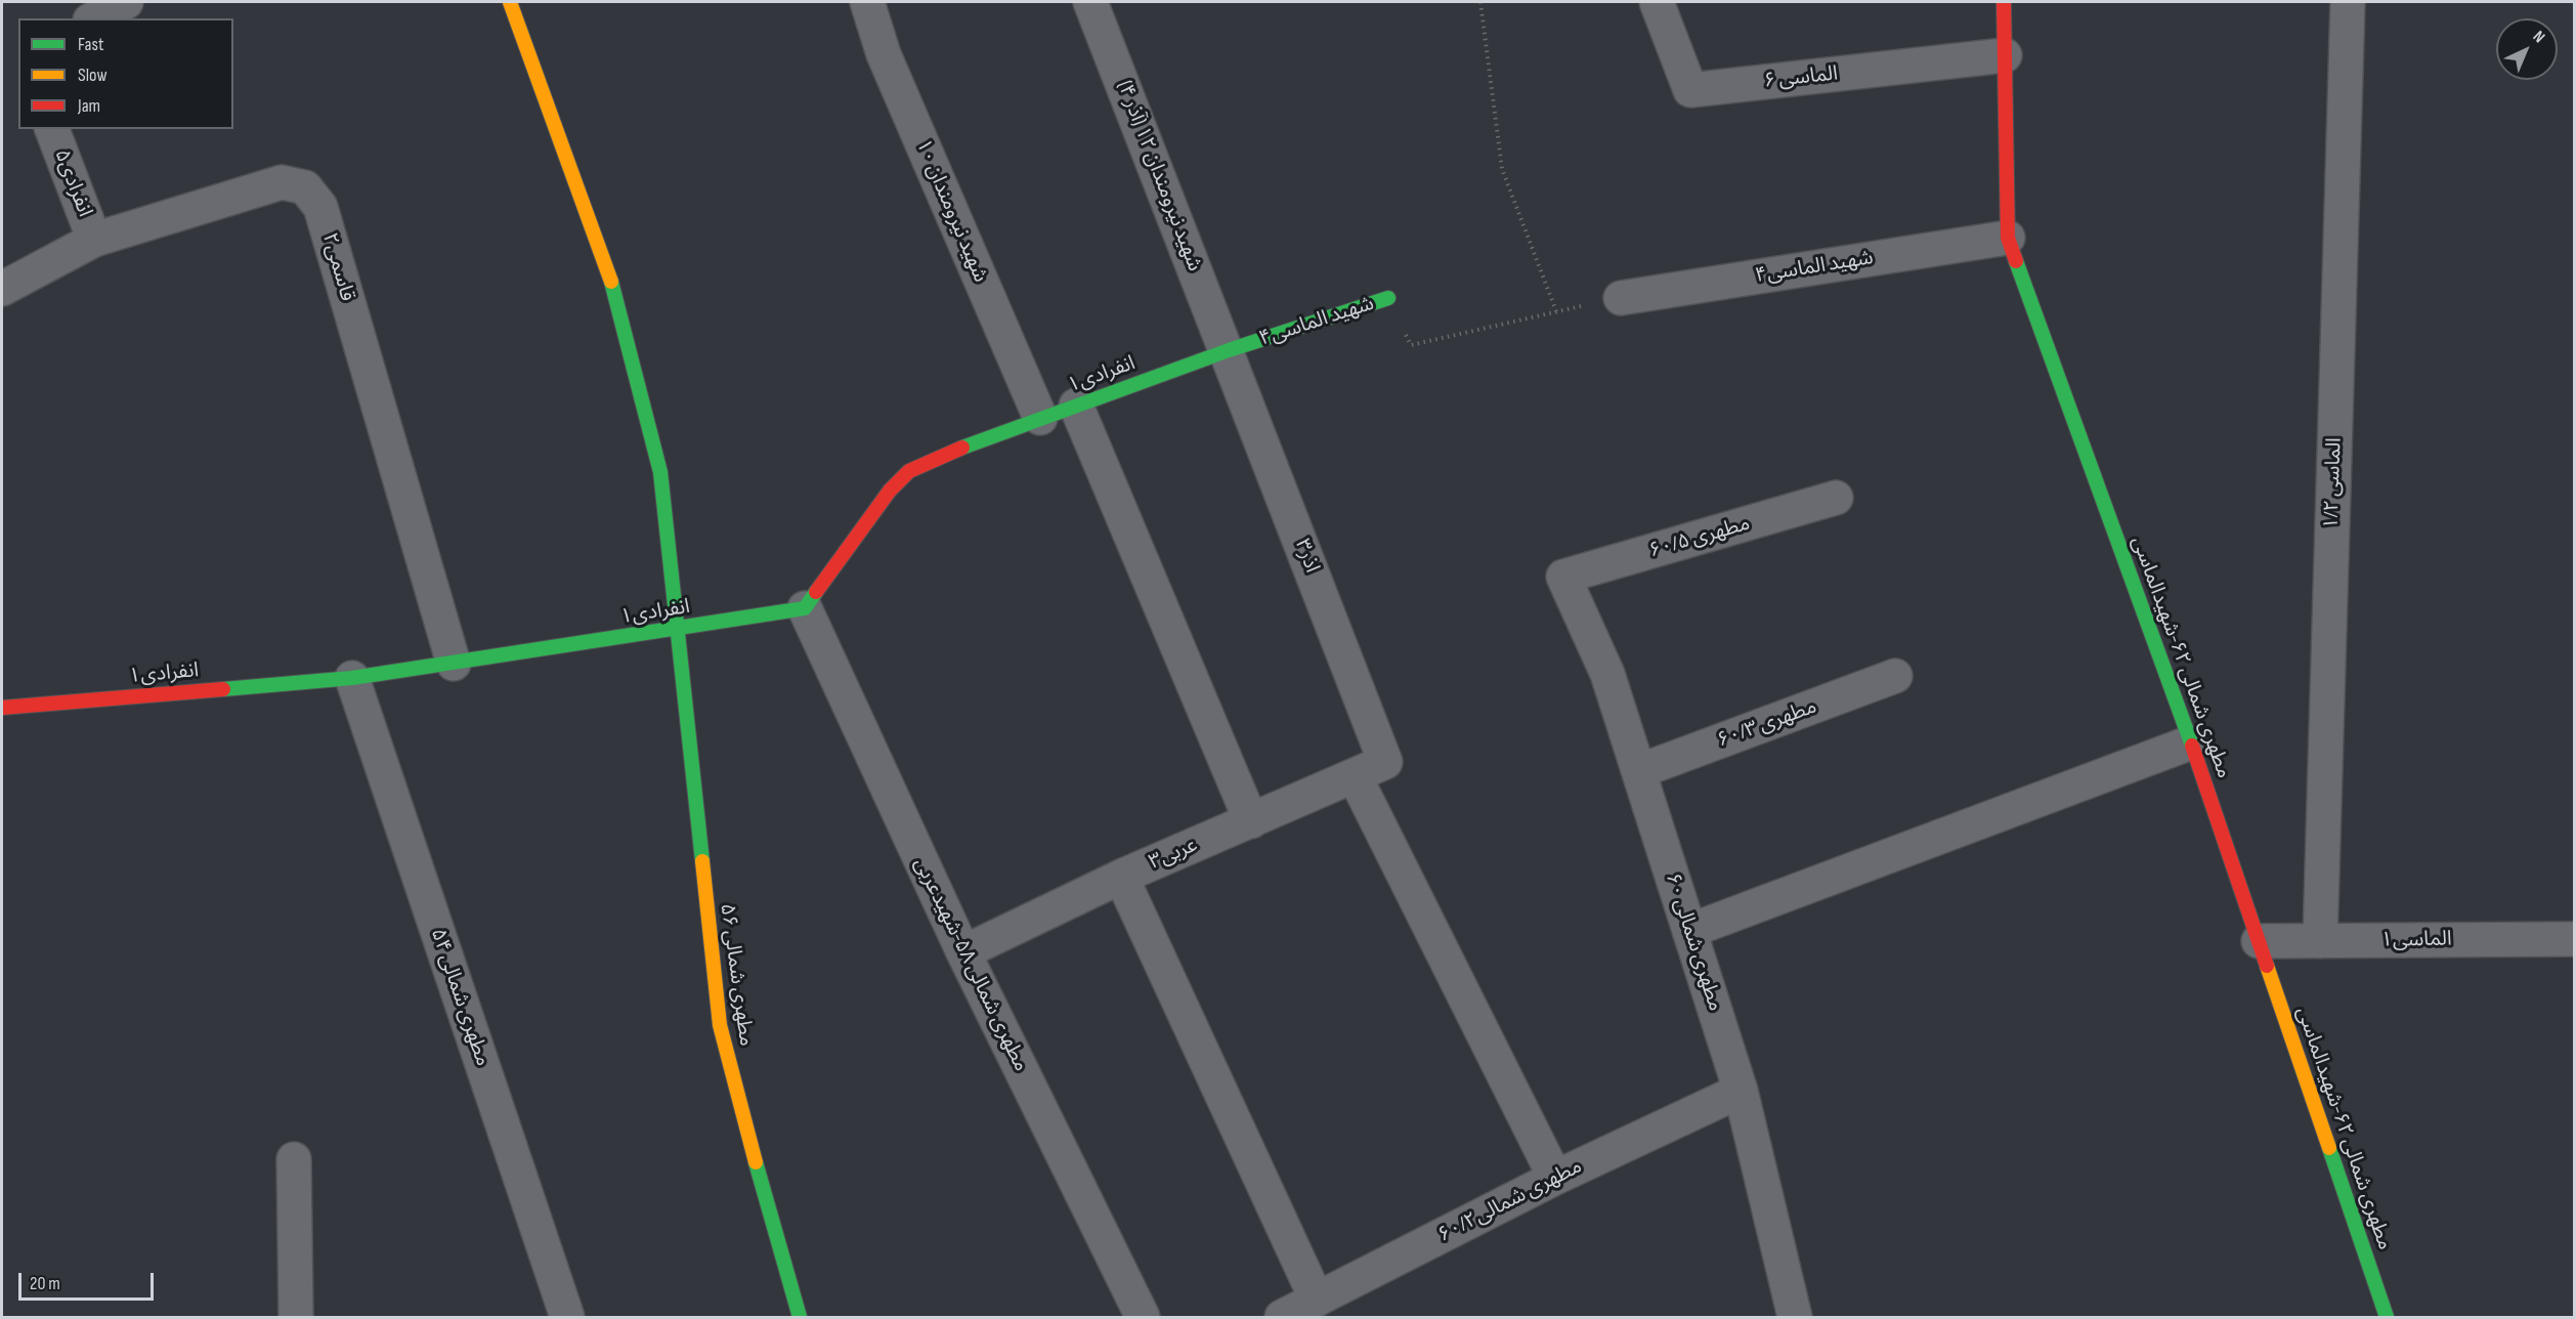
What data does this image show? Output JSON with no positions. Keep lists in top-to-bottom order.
{
  "streets": {
    "street": [
      "الماسی ۶",
      "شهید نیرومندان ۱۲ (آذر ۴)",
      "انفرادی۵",
      "شهید نیرومندان ۱۰",
      "قاسمی۲",
      "شهید الماسی۴",
      "انفرادی۱",
      "الماسی ۱/۲",
      "مطهری ۶۰/۵",
      "اذر۳",
      "مطهری شمالی ۶۲-شهیدالماسی",
      "مطهری ۶۰/۳",
      "عربی۳",
      "الماسی۱",
      "مطهری شمالی ۶۰",
      "مطهری شمالی ۵۸-شهیدعربی",
      "مطهری شمالی ۵۶",
      "مطهری شمالی ۵۴",
      "مطهری شمالی۶۰/۲"
    ]
  },
  "crossings": [
    ["الماسی ۶", "مطهری شمالی ۶۲-شهیدالماسی"],
    ["شهید نیرومندان ۱۲ (آذر ۴)", "شهید الماسی۴"],
    ["شهید نیرومندان ۱۲ (آذر ۴)", "انفرادی۱"],
    ["شهید نیرومندان ۱۲ (آذر ۴)", "اذر۳"],
    ["انفرادی۵", "قاسمی۲"],
    ["شهید نیرومندان ۱۰", "انفرادی۱"],
    ["قاسمی۲", "انفرادی۱"],
    ["شهید الماسی۴", "انفرادی۱"],
    ["شهید الماسی۴", "اذر۳"],
    ["شهید الماسی۴", "مطهری شمالی ۶۲-شهیدالماسی"],
    ["انفرادی۱", "اذر۳"],
    ["انفرادی۱", "مطهری شمالی ۵۸-شهیدعربی"],
    ["انفرادی۱", "مطهری شمالی ۵۶"],
    ["انفرادی۱", "مطهری شمالی ۵۴"],
    ["الماسی ۱/۲", "الماسی۱"],
    ["مطهری ۶۰/۵", "مطهری شمالی ۶۰"],
    ["اذر۳", "عربی۳"],
    ["مطهری شمالی ۶۲-شهیدالماسی", "الماسی۱"],
    ["مطهری ۶۰/۳", "مطهری شمالی ۶۰"],
    ["عربی۳", "مطهری شمالی ۵۸-شهیدعربی"],
    ["مطهری شمالی ۶۰", "مطهری شمالی۶۰/۲"]
  ],
  "legend": ["Fast", "Slow", "Jam"],
  "scale_bar": "20 m",
  "north": "top right"
}
